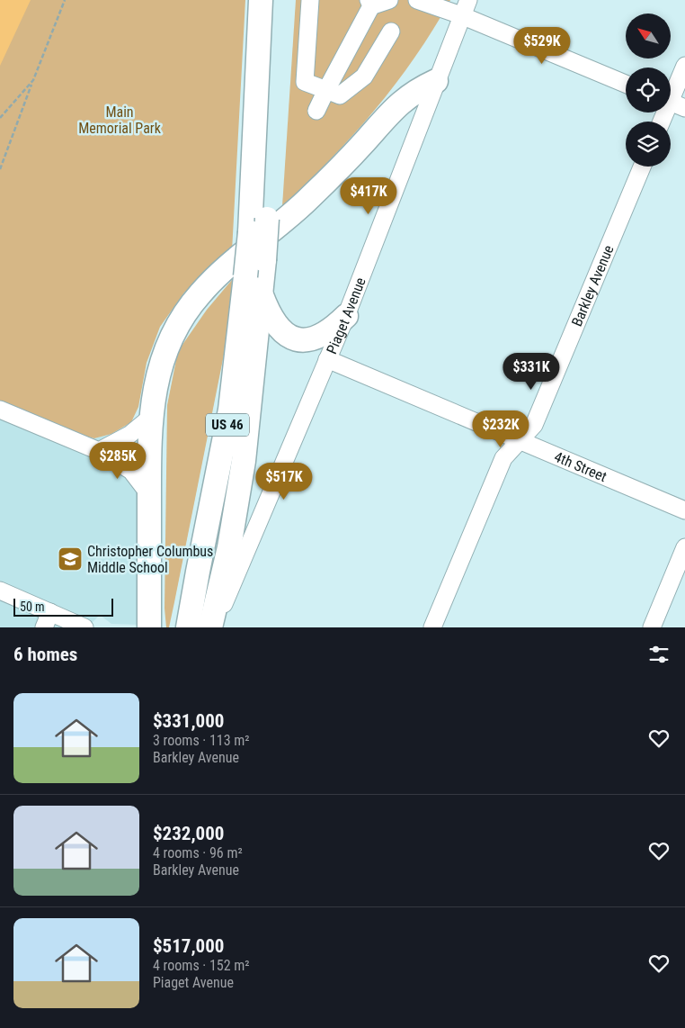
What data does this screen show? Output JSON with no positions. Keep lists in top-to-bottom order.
{
  "streets": {
    "highway": ["US 46"],
    "street": ["Barkley Avenue", "Piaget Avenue", "4th Street"]
  },
  "crossings": [
    ["Barkley Avenue", "4th Street"],
    ["Piaget Avenue", "US 46"],
    ["Piaget Avenue", "4th Street"]
  ],
  "parks": ["Main Memorial Park"],
  "places": {
    "school or university": ["Christopher Columbus Middle School"]
  },
  "scale_bar": "50 m",
  "north": "top left",
  "page": {
    "price": [
      "$529K",
      "$417K",
      "$331K",
      "$232K",
      "$285K",
      "$517K"
    ],
    "scale": "50 m",
    "heading": "6 homes",
    "list": [
      {
        "name": "$331,000",
        "note": "3 rooms · 113 m² · Barkley Avenue"
      },
      {
        "name": "$232,000",
        "note": "4 rooms · 96 m² · Barkley Avenue"
      },
      {
        "name": "$517,000",
        "note": "4 rooms · 152 m² · Piaget Avenue"
      }
    ]
  }
}
